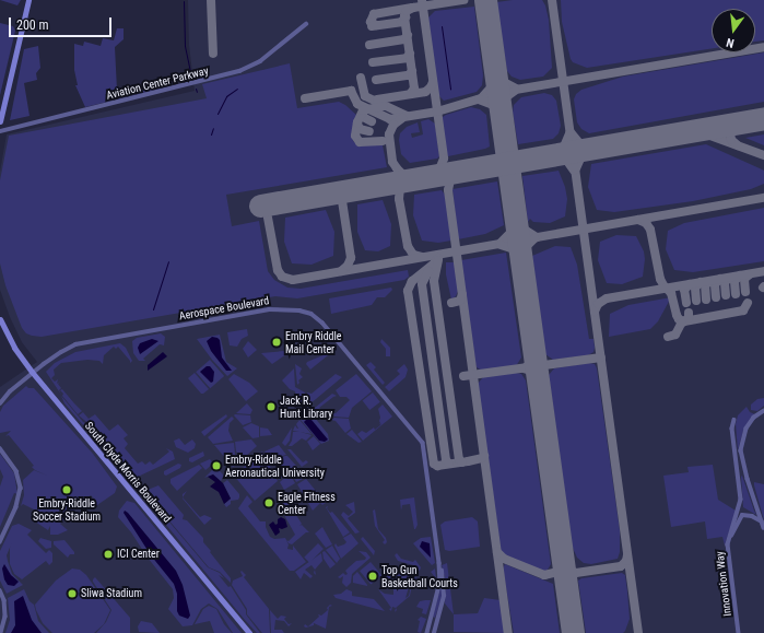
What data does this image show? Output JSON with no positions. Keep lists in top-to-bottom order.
{
  "streets": {
    "main road": ["South Clyde Morris Boulevard"],
    "street": ["Aviation Center Parkway", "Aerospace Boulevard", "Innovation Way"]
  },
  "crossings": [
    ["Aerospace Boulevard", "South Clyde Morris Boulevard"]
  ],
  "places": [
    "Embry Riddle Mail Center",
    "Jack R. Hunt Library",
    "Embry-Riddle Aeronautical University",
    "Embry-Riddle Soccer Stadium",
    "Eagle Fitness Center",
    "ICI Center",
    "Top Gun Basketball Courts",
    "Sliwa Stadium"
  ],
  "scale_bar": "200 m",
  "north": "bottom"
}
